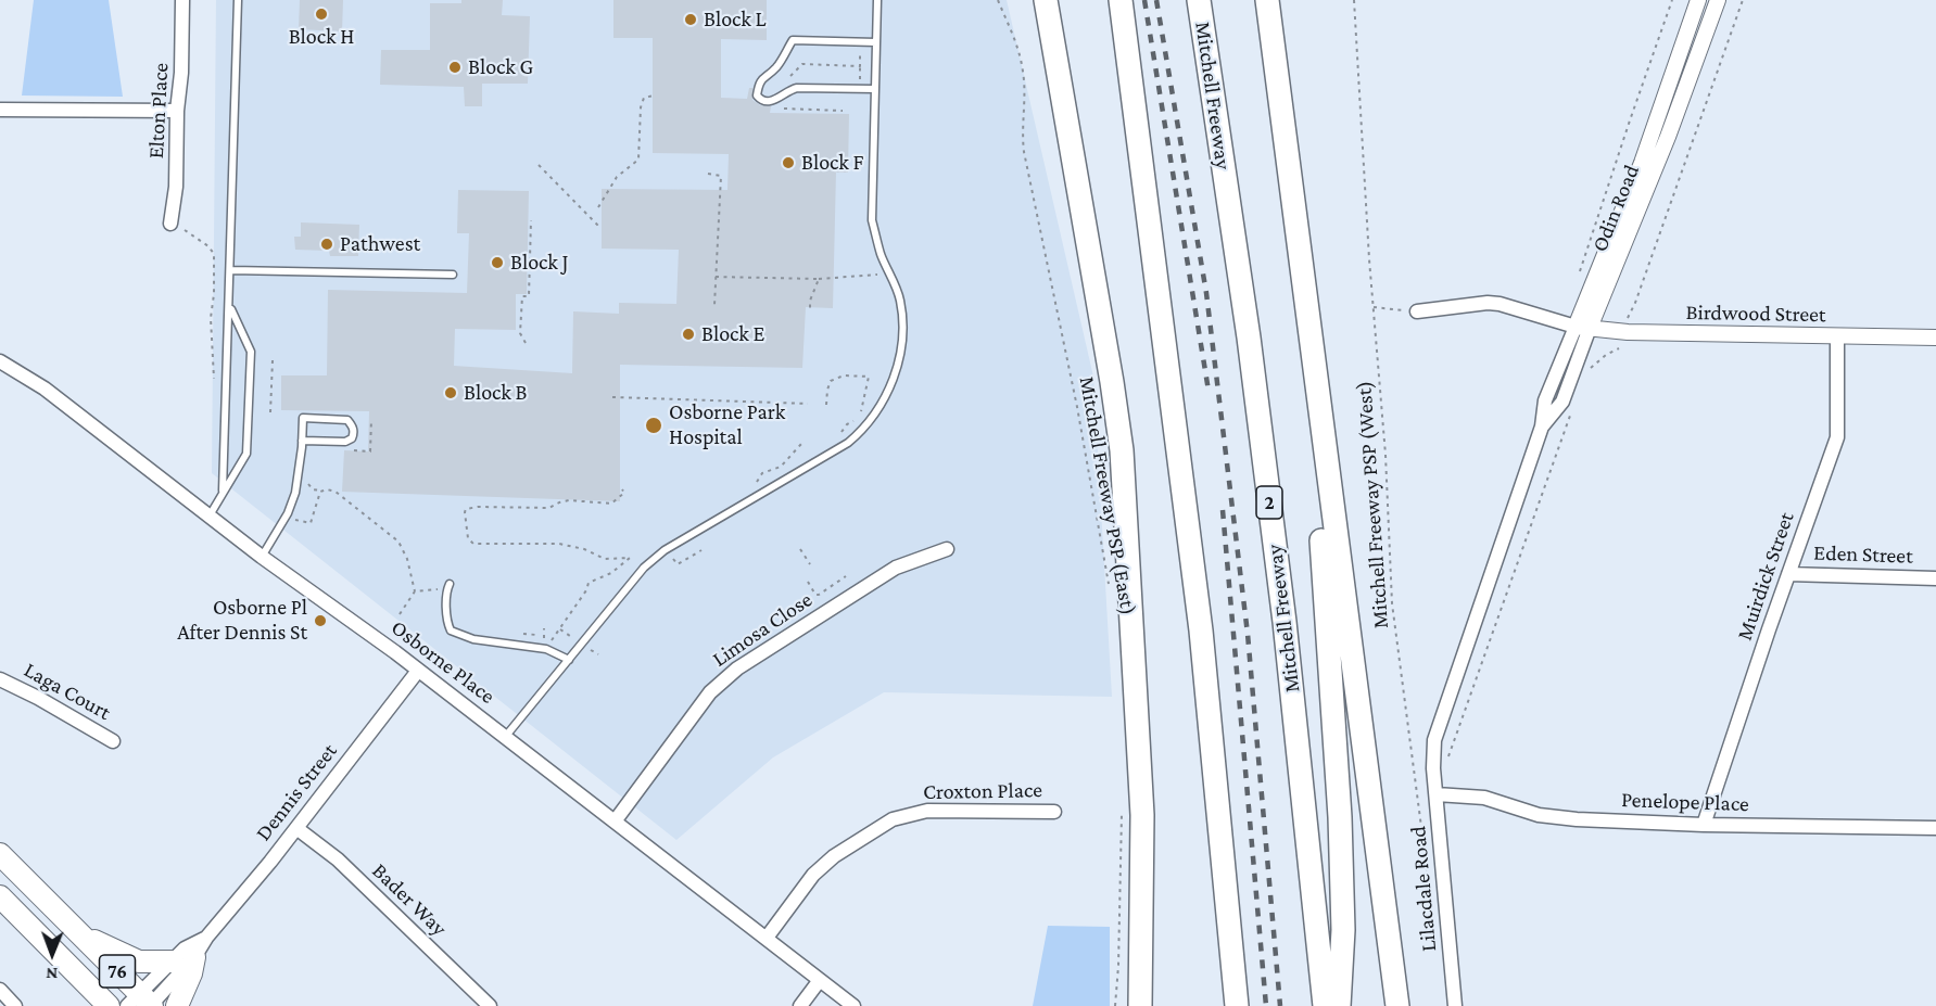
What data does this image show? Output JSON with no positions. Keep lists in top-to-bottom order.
{
  "streets": {
    "highway": ["Mitchell Freeway", "2", "76"],
    "street": [
      "Elton Place",
      "Odin Road",
      "Birdwood Street",
      "Eden Street",
      "Muirdick Street",
      "Limosa Close",
      "Osborne Place",
      "Laga Court",
      "Croxton Place",
      "Dennis Street",
      "Penelope Place",
      "Lilacdale Road",
      "Bader Way"
    ],
    "path": ["Mitchell Freeway PSP (East)", "Mitchell Freeway PSP (West)"]
  },
  "crossings": [
    ["Odin Road", "Birdwood Street"],
    ["Odin Road", "Lilacdale Road"],
    ["Birdwood Street", "Muirdick Street"],
    ["Eden Street", "Muirdick Street"],
    ["Muirdick Street", "Penelope Place"],
    ["Limosa Close", "Osborne Place"],
    ["Osborne Place", "Croxton Place"],
    ["Osborne Place", "Dennis Street"],
    ["Dennis Street", "Bader Way"],
    ["Dennis Street", "76"],
    ["Penelope Place", "Lilacdale Road"]
  ],
  "places": [
    "Block H",
    "Block L",
    "Block G",
    "Block F",
    "Pathwest",
    "Block J",
    "Block E",
    "Block B",
    "Osborne Park Hospital",
    "Osborne Pl After Dennis St"
  ],
  "north": "bottom"
}
